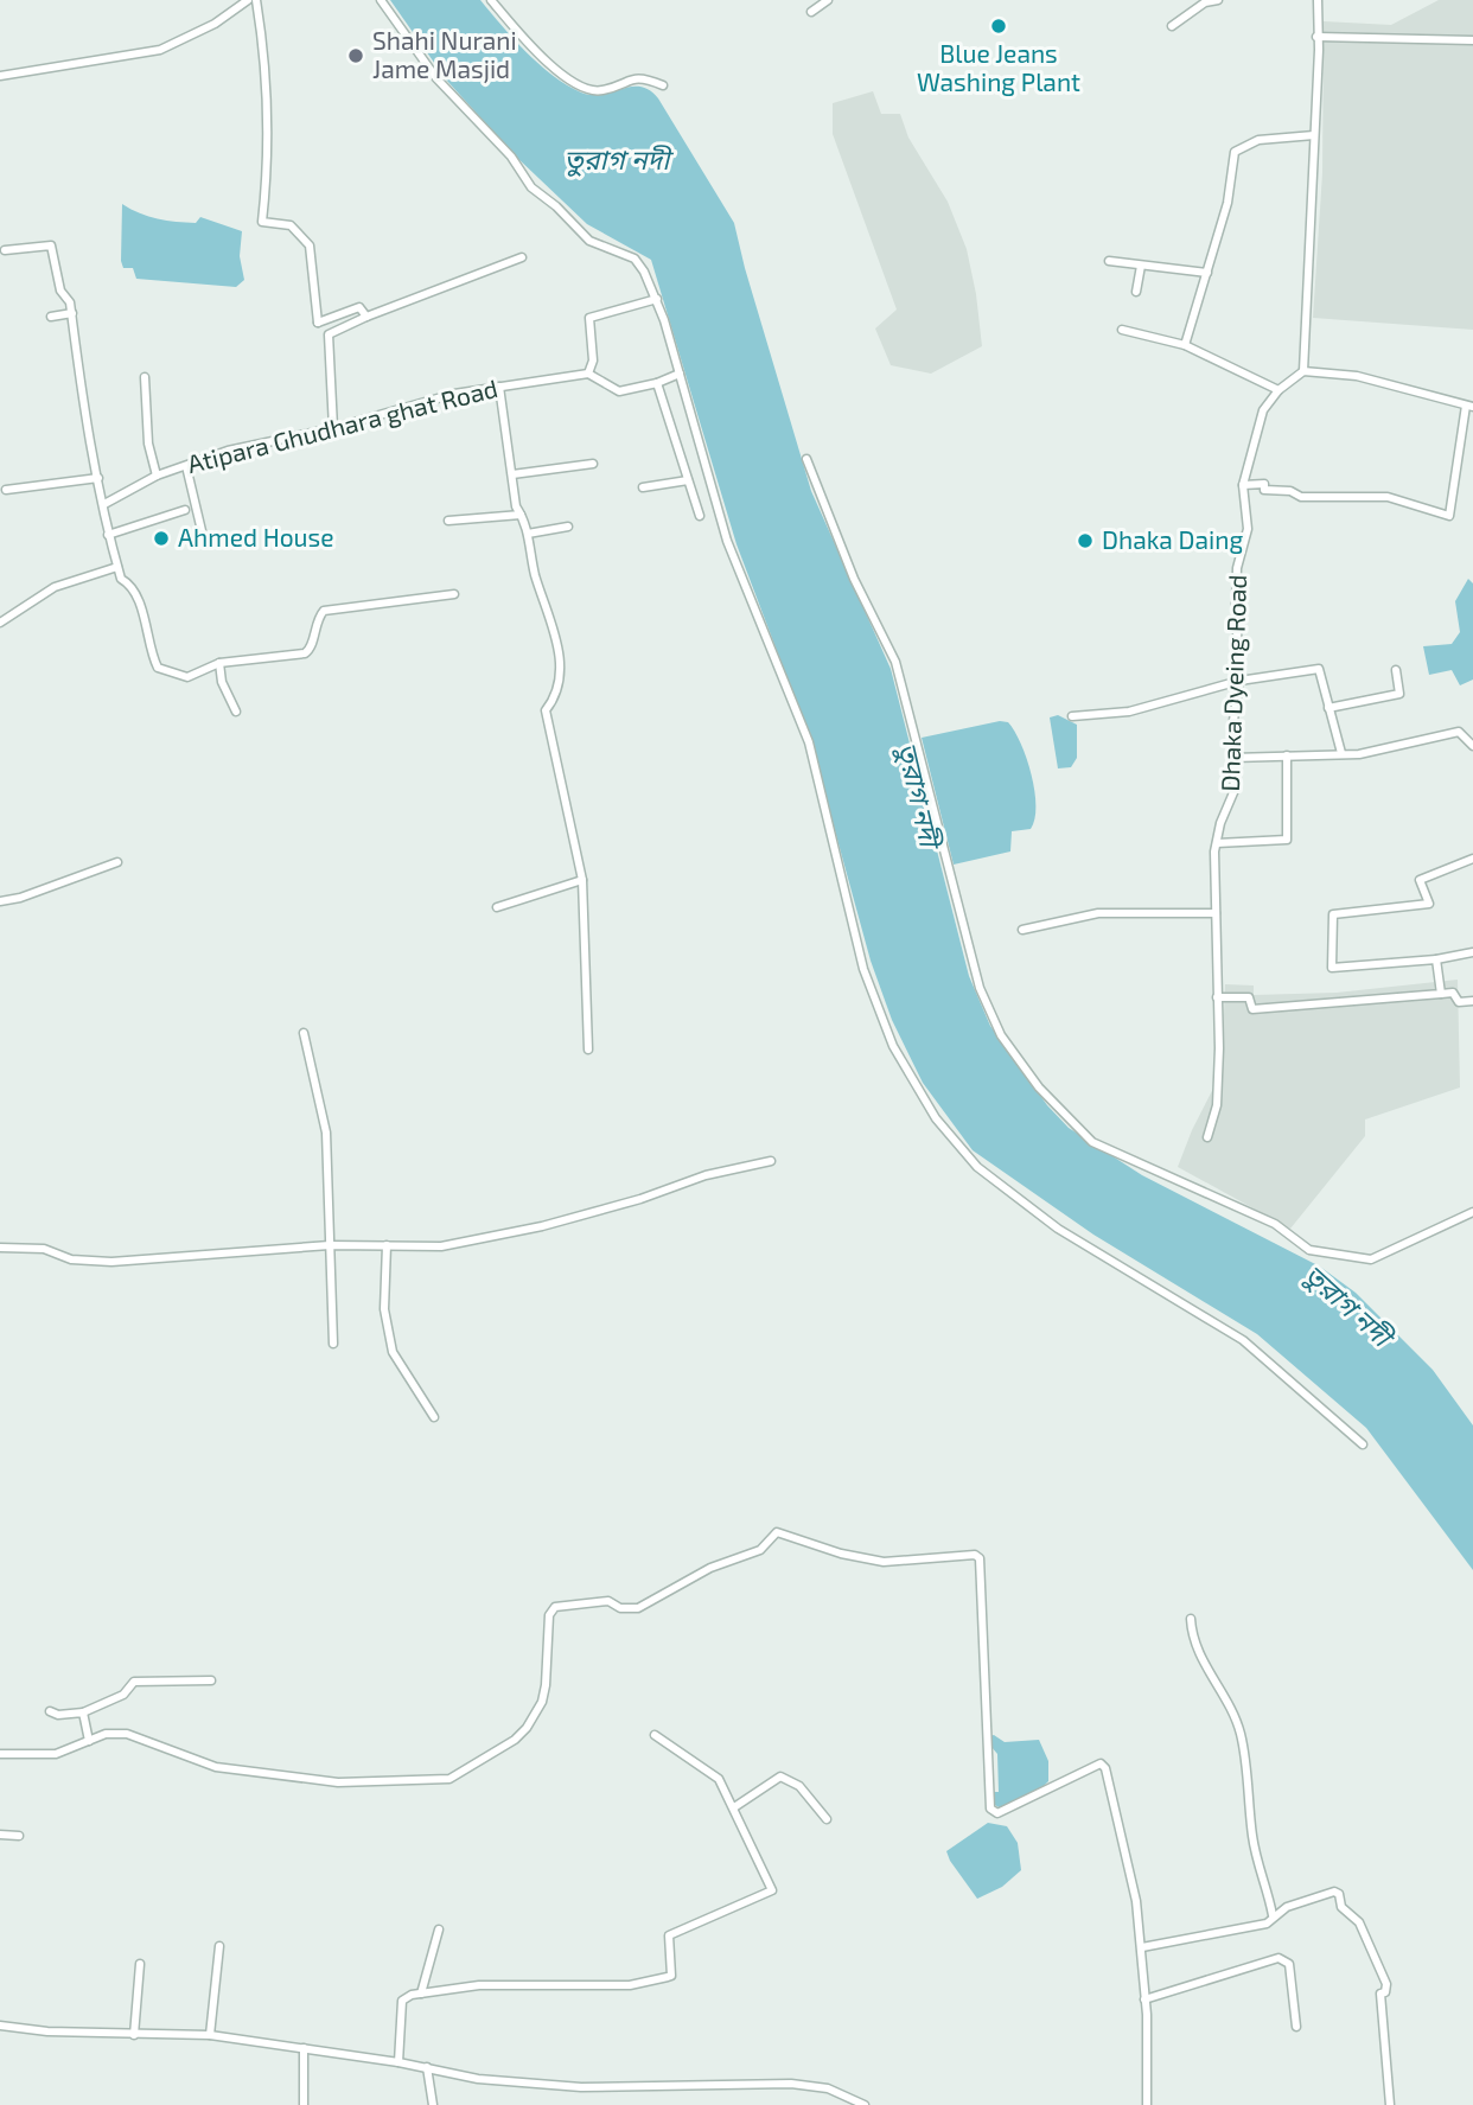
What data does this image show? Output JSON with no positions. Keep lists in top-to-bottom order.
{
  "streets": {
    "street": ["Atipara Ghudhara ghat Road", "Dhaka Dyeing Road"]
  },
  "water": ["তুরাগ নদী"],
  "places": [
    "Blue Jeans Washing Plant",
    "Shahi Nurani Jame Masjid",
    "Ahmed House",
    "Dhaka Daing"
  ]
}
